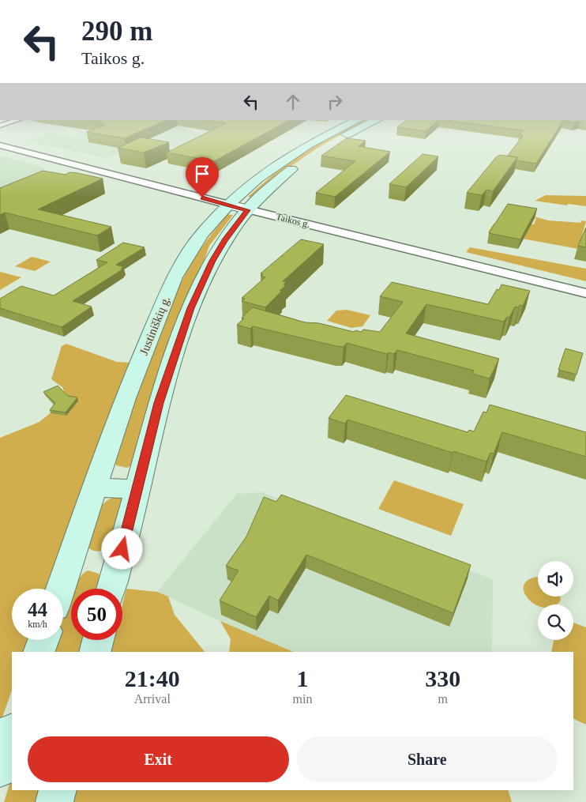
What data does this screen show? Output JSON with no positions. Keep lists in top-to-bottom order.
{
  "streets": {
    "main road": ["Justiniškių g."],
    "street": ["Taikos g."]
  },
  "crossings": [
    ["Taikos g.", "Justiniškių g."]
  ],
  "page": {
    "turn": ["290 m", "Taikos g."],
    "speed": "44 km/h",
    "limit": "50",
    "eta": [
      "21:40",
      "Arrival",
      "1",
      "min",
      "330",
      "m"
    ],
    "buttons": ["Exit", "Share"]
  }
}
